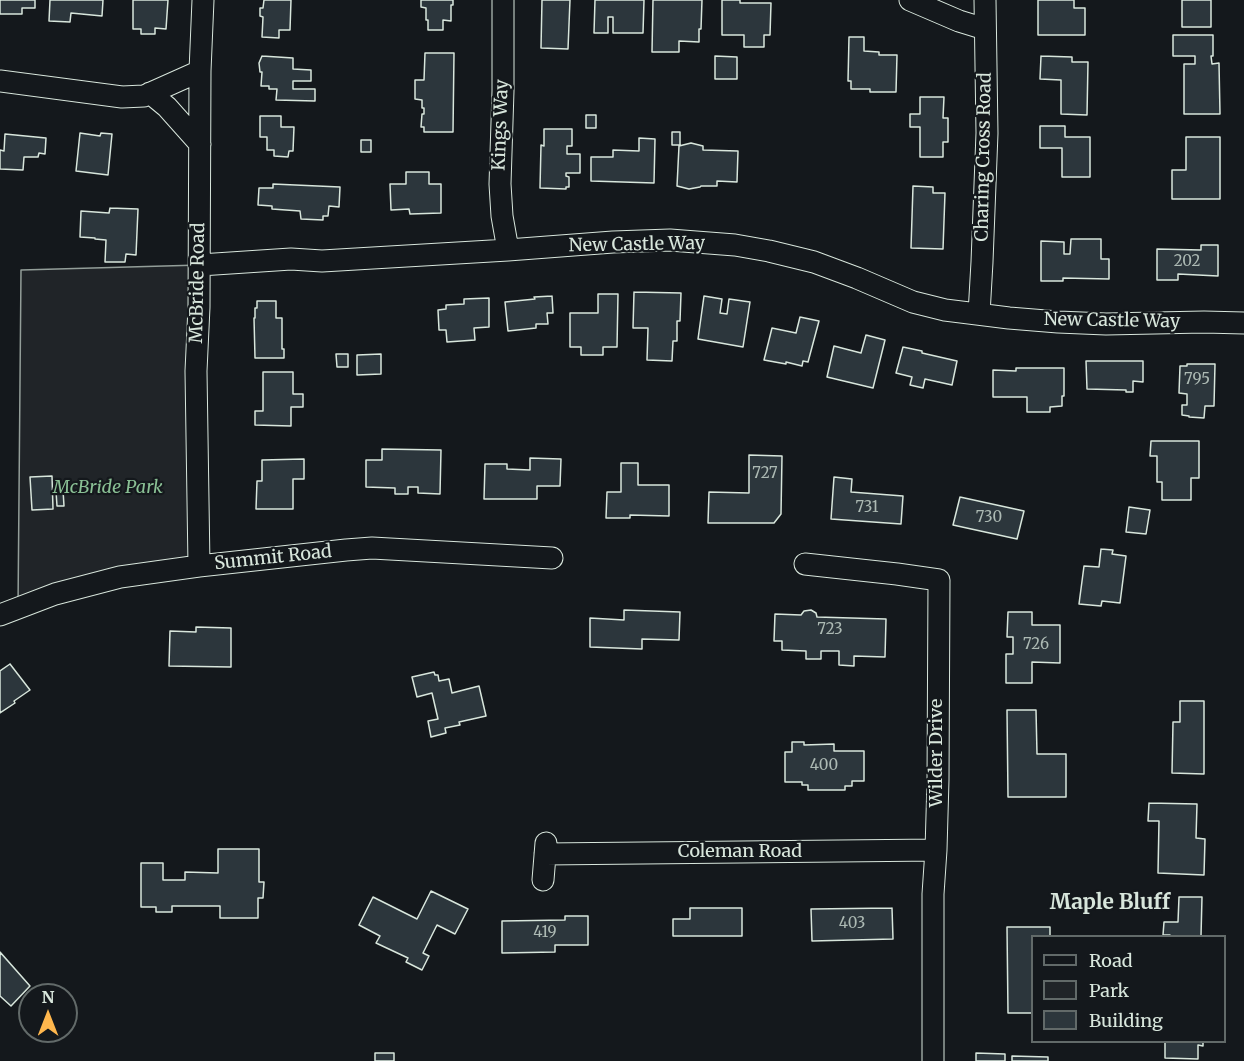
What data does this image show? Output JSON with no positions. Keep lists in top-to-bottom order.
{
  "streets": {
    "street": [
      "Kings Way",
      "Charing Cross Road",
      "New Castle Way",
      "McBride Road",
      "Summit Road",
      "Wilder Drive",
      "Coleman Road"
    ]
  },
  "crossings": [
    ["Kings Way", "New Castle Way"],
    ["Charing Cross Road", "New Castle Way"],
    ["New Castle Way", "McBride Road"],
    ["McBride Road", "Summit Road"],
    ["Wilder Drive", "Coleman Road"]
  ],
  "districts": ["Maple Bluff"],
  "parks": ["McBride Park"],
  "house_numbers": [
    "202",
    "795",
    "727",
    "731",
    "730",
    "723",
    "726",
    "400",
    "403",
    "419"
  ],
  "legend": ["Road", "Park", "Building"],
  "north": "top"
}
